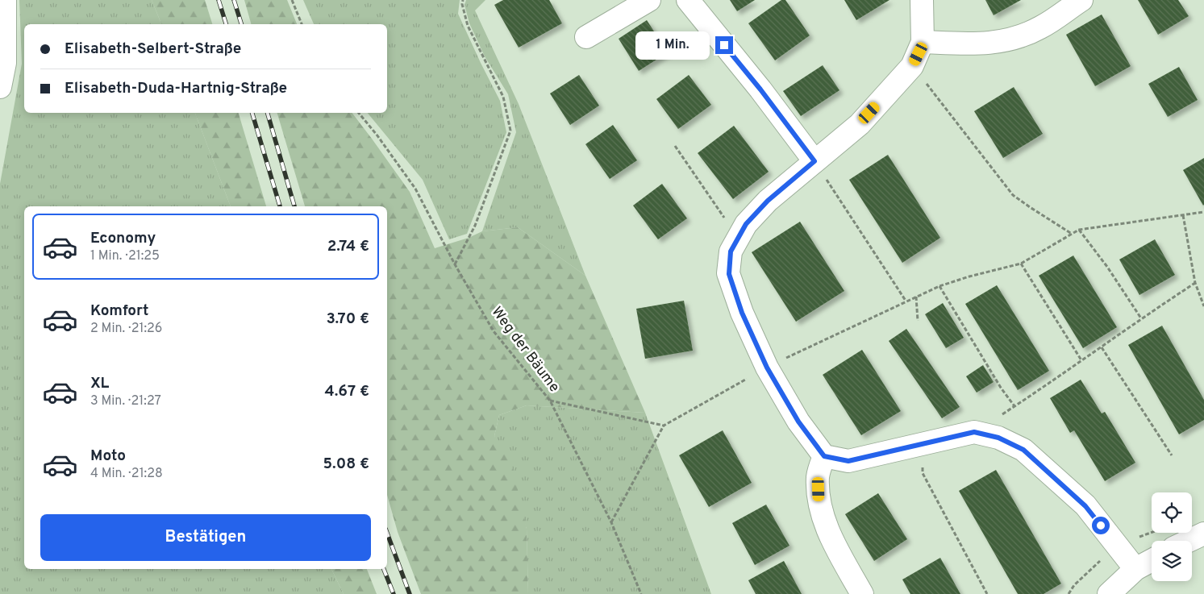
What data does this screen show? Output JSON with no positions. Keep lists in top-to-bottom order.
{
  "streets": {
    "path": ["Weg der Bäume"]
  },
  "page": {
    "banner": ["Elisabeth-Selbert-Straße", "Elisabeth-Duda-Hartnig-Straße"],
    "bubble": "1 Min.",
    "list": [
      {
        "name": "Economy",
        "note": "1 Min. · 21:25",
        "value": "2.74 €"
      },
      {
        "name": "Komfort",
        "note": "2 Min. · 21:26",
        "value": "3.70 €"
      },
      {
        "name": "XL",
        "note": "3 Min. · 21:27",
        "value": "4.67 €"
      },
      {
        "name": "Moto",
        "note": "4 Min. · 21:28",
        "value": "5.08 €"
      }
    ],
    "buttons": "Bestätigen"
  }
}
